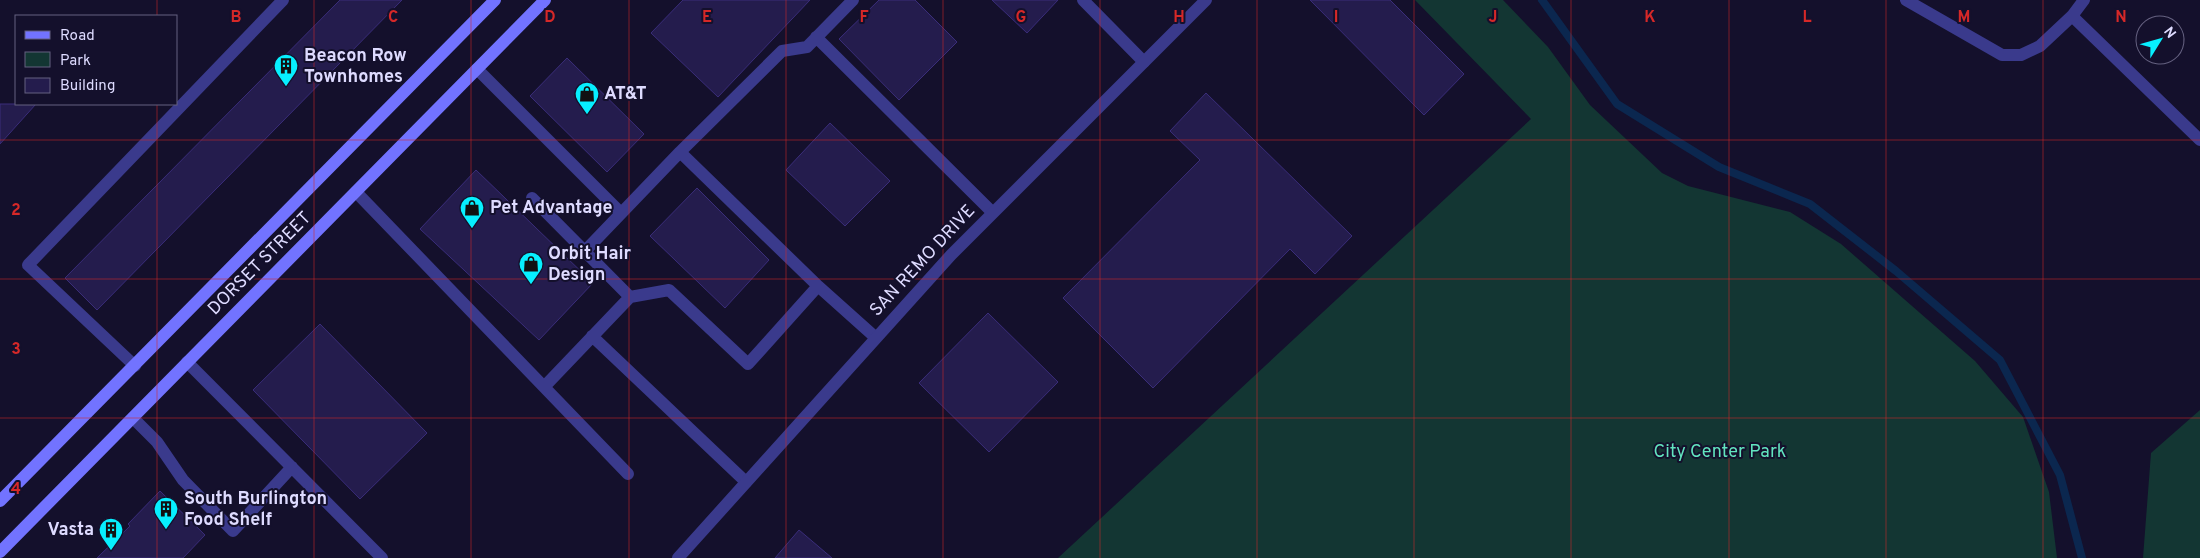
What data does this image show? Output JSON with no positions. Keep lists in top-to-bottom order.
{
  "streets": {
    "main road": ["DORSET STREET"],
    "street": ["SAN REMO DRIVE"]
  },
  "parks": ["City Center Park"],
  "places": {
    "building": ["Beacon Row Townhomes", "South Burlington Food Shelf", "Vasta"],
    "shop": ["AT&T", "Pet Advantage", "Orbit Hair Design"]
  },
  "legend": ["Road", "Park", "Building"],
  "north": "top right",
  "grid": {
    "columns": [
      "B",
      "C",
      "D",
      "E",
      "F",
      "G",
      "H",
      "I",
      "J",
      "K",
      "L",
      "M",
      "N"
    ],
    "rows": ["2", "3", "4"]
  }
}
